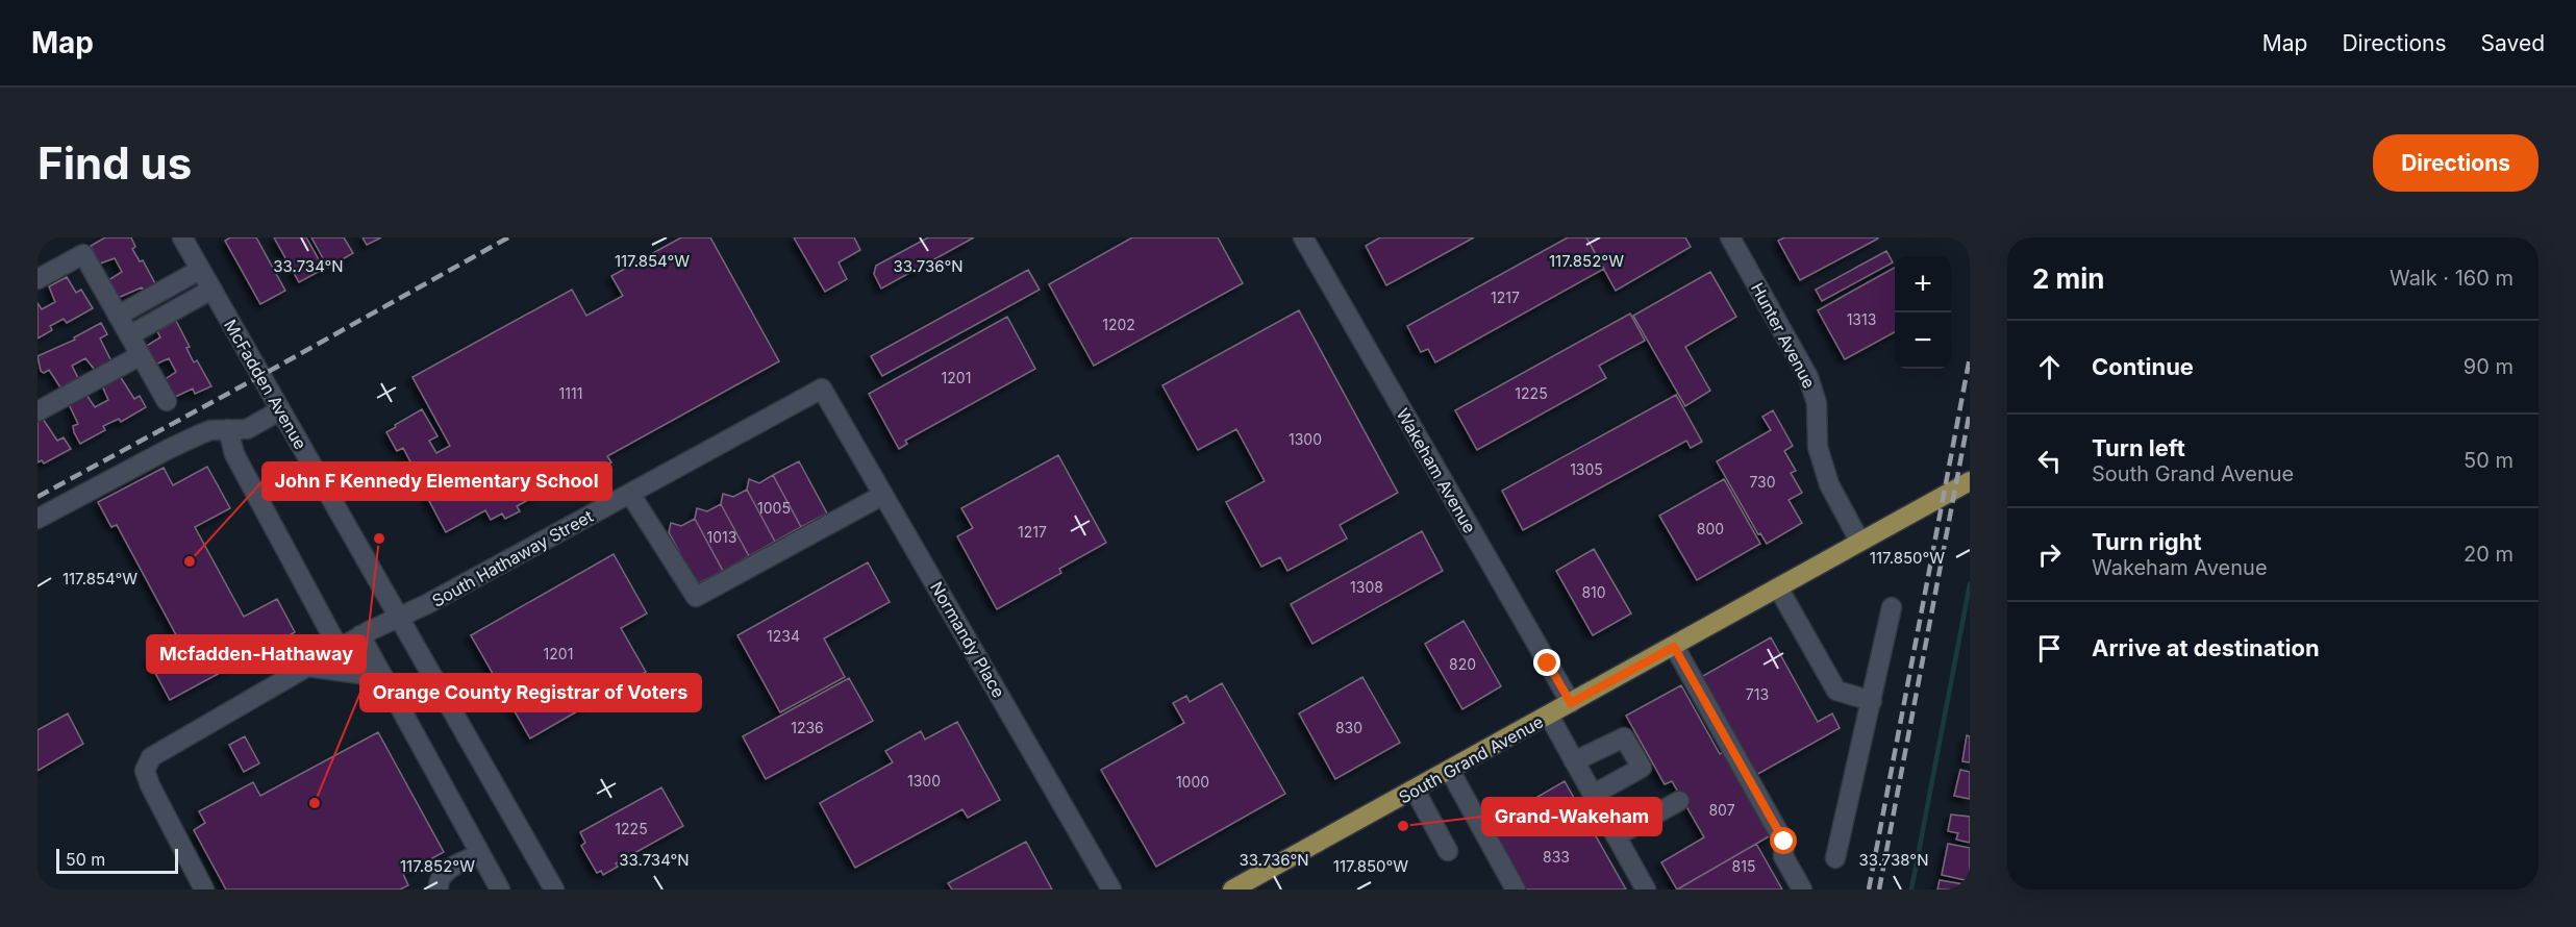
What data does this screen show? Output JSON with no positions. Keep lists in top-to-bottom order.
{
  "streets": {
    "main road": ["South Grand Avenue"],
    "street": [
      "Hunter Avenue",
      "McFadden Avenue",
      "Wakeham Avenue",
      "South Hathaway Street",
      "Normandy Place"
    ]
  },
  "crossings": [
    ["Hunter Avenue", "South Grand Avenue"],
    ["McFadden Avenue", "South Hathaway Street"],
    ["Wakeham Avenue", "South Grand Avenue"],
    ["South Hathaway Street", "Normandy Place"]
  ],
  "places": [
    "Mcfadden-Hathaway",
    "John F Kennedy Elementary School",
    "Orange County Registrar of Voters",
    "Grand-Wakeham"
  ],
  "house_numbers": [
    "1217",
    "1313",
    "1202",
    "1201",
    "1111",
    "1225",
    "1300",
    "1305",
    "730",
    "1005",
    "800",
    "1217",
    "1013",
    "1308",
    "810",
    "1234",
    "1201",
    "820",
    "713",
    "1236",
    "830",
    "1300",
    "1000",
    "807",
    "1225",
    "833",
    "815"
  ],
  "scale_bar": "50 m",
  "page": {
    "header": "Map",
    "nav": ["Map", "Directions", "Saved"],
    "buttons": "Directions",
    "title": "Find us",
    "heading": ["2 min", "Walk · 160 m"],
    "map_buttons": ["+", "−"],
    "list": [
      ["Continue", "90 m"],
      ["Turn left", "South Grand Avenue", "50 m"],
      ["Turn right", "Wakeham Avenue", "20 m"],
      "Arrive at destination"
    ],
    "scale": "50 m"
  },
  "coordinates": [
    "117.854°W",
    "117.852°W",
    "33.734°N",
    "33.736°N",
    "117.850°W",
    "33.738°N"
  ]
}
